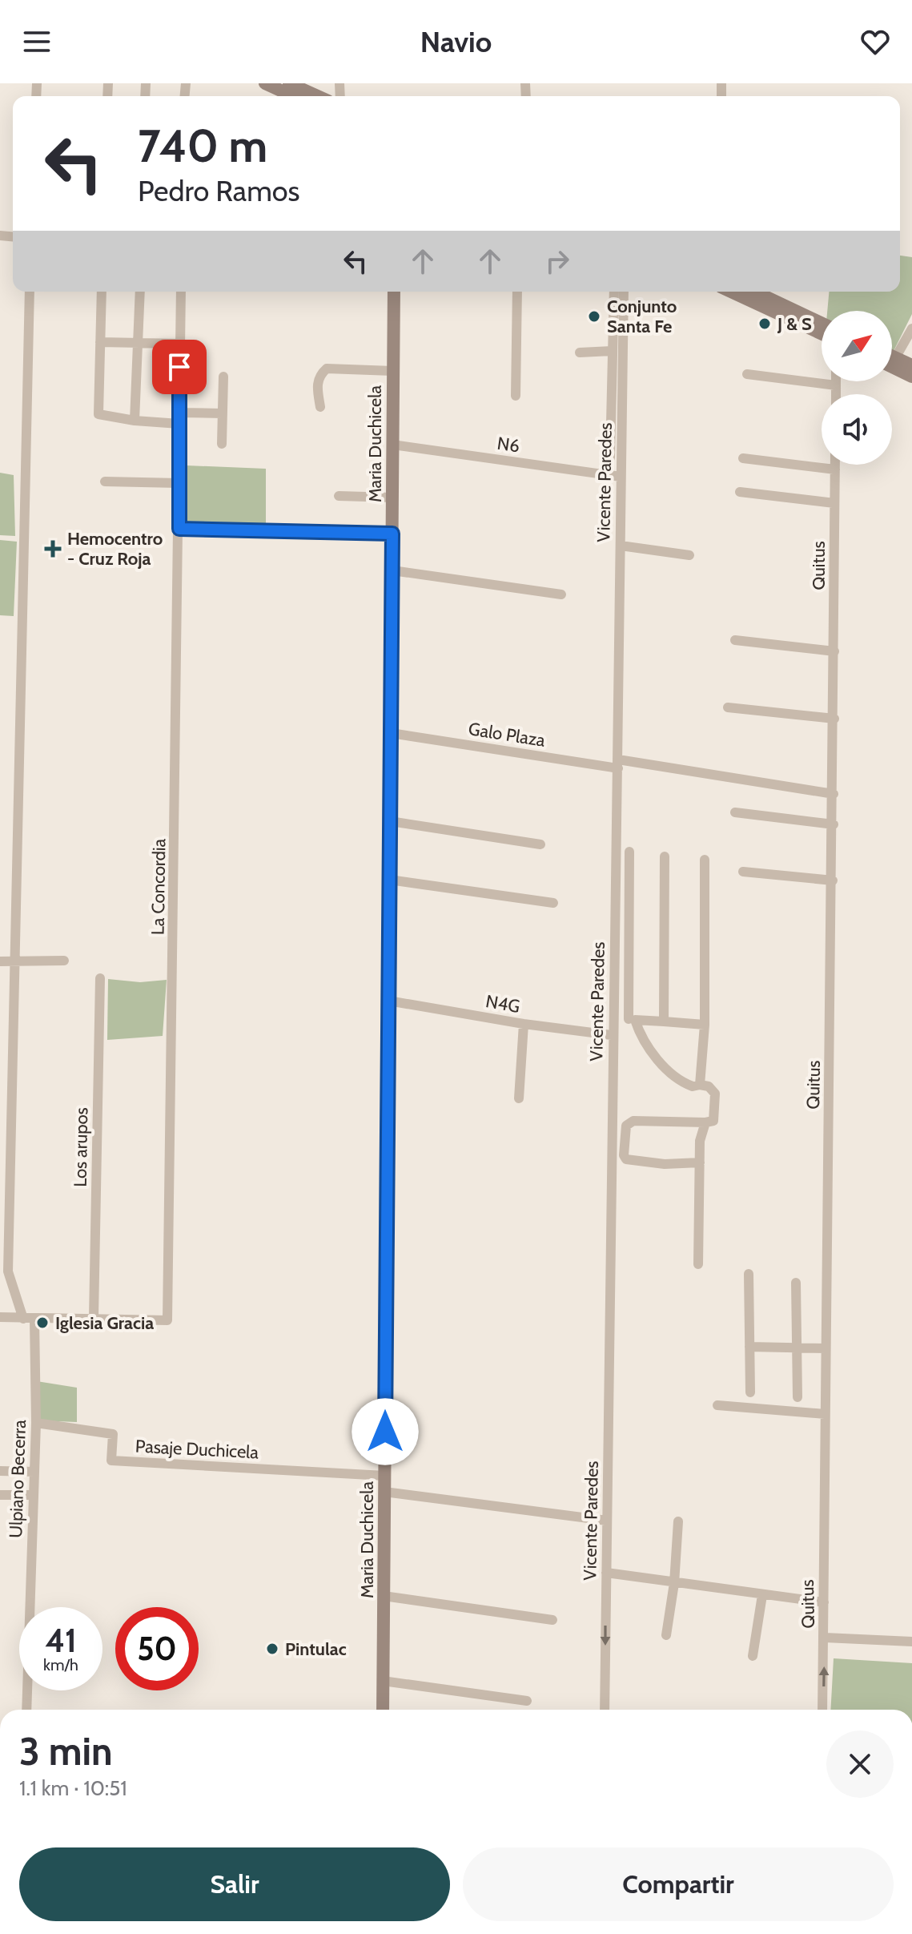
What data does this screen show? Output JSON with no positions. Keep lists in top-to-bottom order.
{
  "streets": {
    "main road": ["Maria Duchicela"],
    "street": [
      "N6",
      "Vicente Paredes",
      "Quitus",
      "Galo Plaza",
      "La Concordia",
      "N4G",
      "Los arupos",
      "Pasaje Duchicela",
      "Ulpiano Becerra"
    ]
  },
  "crossings": [
    ["Maria Duchicela", "N6"],
    ["Maria Duchicela", "Galo Plaza"],
    ["Maria Duchicela", "N4G"],
    ["Maria Duchicela", "Pasaje Duchicela"],
    ["N6", "Vicente Paredes"],
    ["Vicente Paredes", "Galo Plaza"],
    ["Vicente Paredes", "N4G"],
    ["Quitus", "Galo Plaza"],
    ["La Concordia", "Los arupos"],
    ["La Concordia", "Ulpiano Becerra"],
    ["Pasaje Duchicela", "Ulpiano Becerra"]
  ],
  "places": {
    "other": [
      "Conjunto Santa Fe",
      "J & S",
      "Iglesia Gracia",
      "Pintulac"
    ],
    "health": ["Hemocentro - Cruz Roja"]
  },
  "north": "top right",
  "page": {
    "header": "Navio",
    "turn": ["740 m", "Pedro Ramos"],
    "speed": "41 km/h",
    "limit": "50",
    "heading": ["3 min", "1.1 km · 10:51"],
    "buttons": ["Salir", "Compartir"]
  }
}
